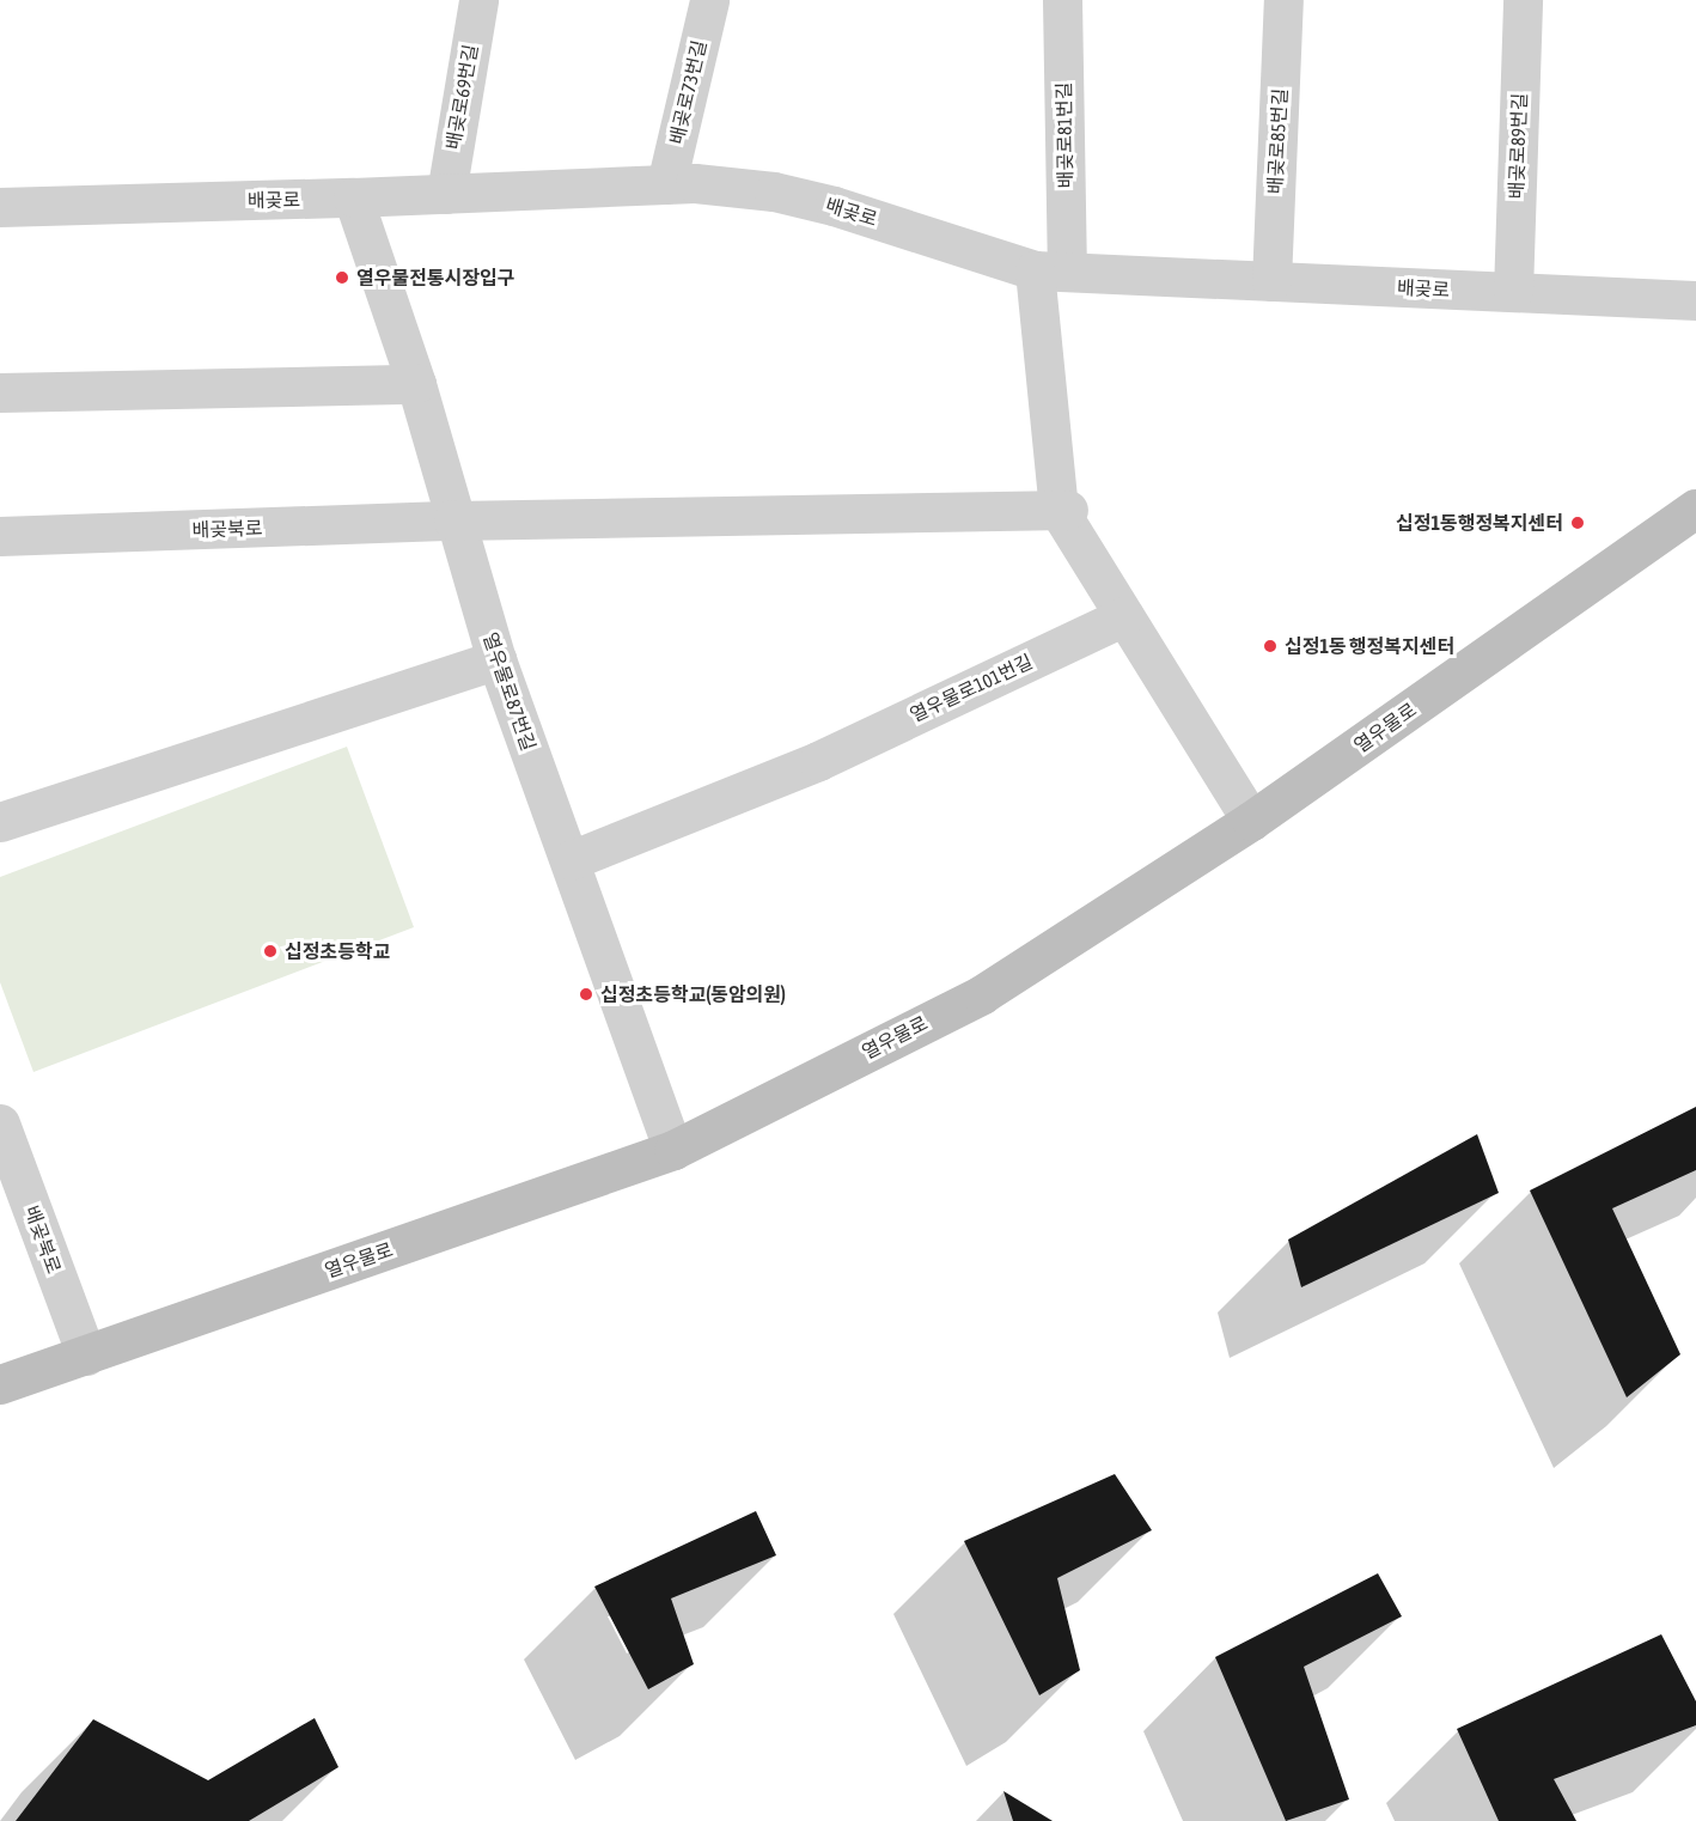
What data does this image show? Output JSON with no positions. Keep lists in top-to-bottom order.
{
  "streets": {
    "main road": ["열우물로"],
    "street": [
      "배곶로73번길",
      "배곶로69번길",
      "배곶로81번길",
      "배곶로85번길",
      "배곶로89번길",
      "배곶로",
      "배곶북로",
      "열우물로101번길",
      "열우물로87번길"
    ]
  },
  "crossings": [
    ["배곶로73번길", "배곶로"],
    ["배곶로69번길", "배곶로"],
    ["배곶로81번길", "배곶로"],
    ["배곶로85번길", "배곶로"],
    ["배곶로89번길", "배곶로"],
    ["배곶로", "열우물로87번길"],
    ["배곶북로", "열우물로87번길"],
    ["배곶북로", "열우물로"],
    ["열우물로101번길", "열우물로87번길"],
    ["열우물로87번길", "열우물로"]
  ],
  "places": [
    "열우물전통시장입구",
    "십정1동행정복지센터",
    "십정1동 행정복지센터",
    "십정초등학교",
    "십정초등학교(동암의원)"
  ]
}
